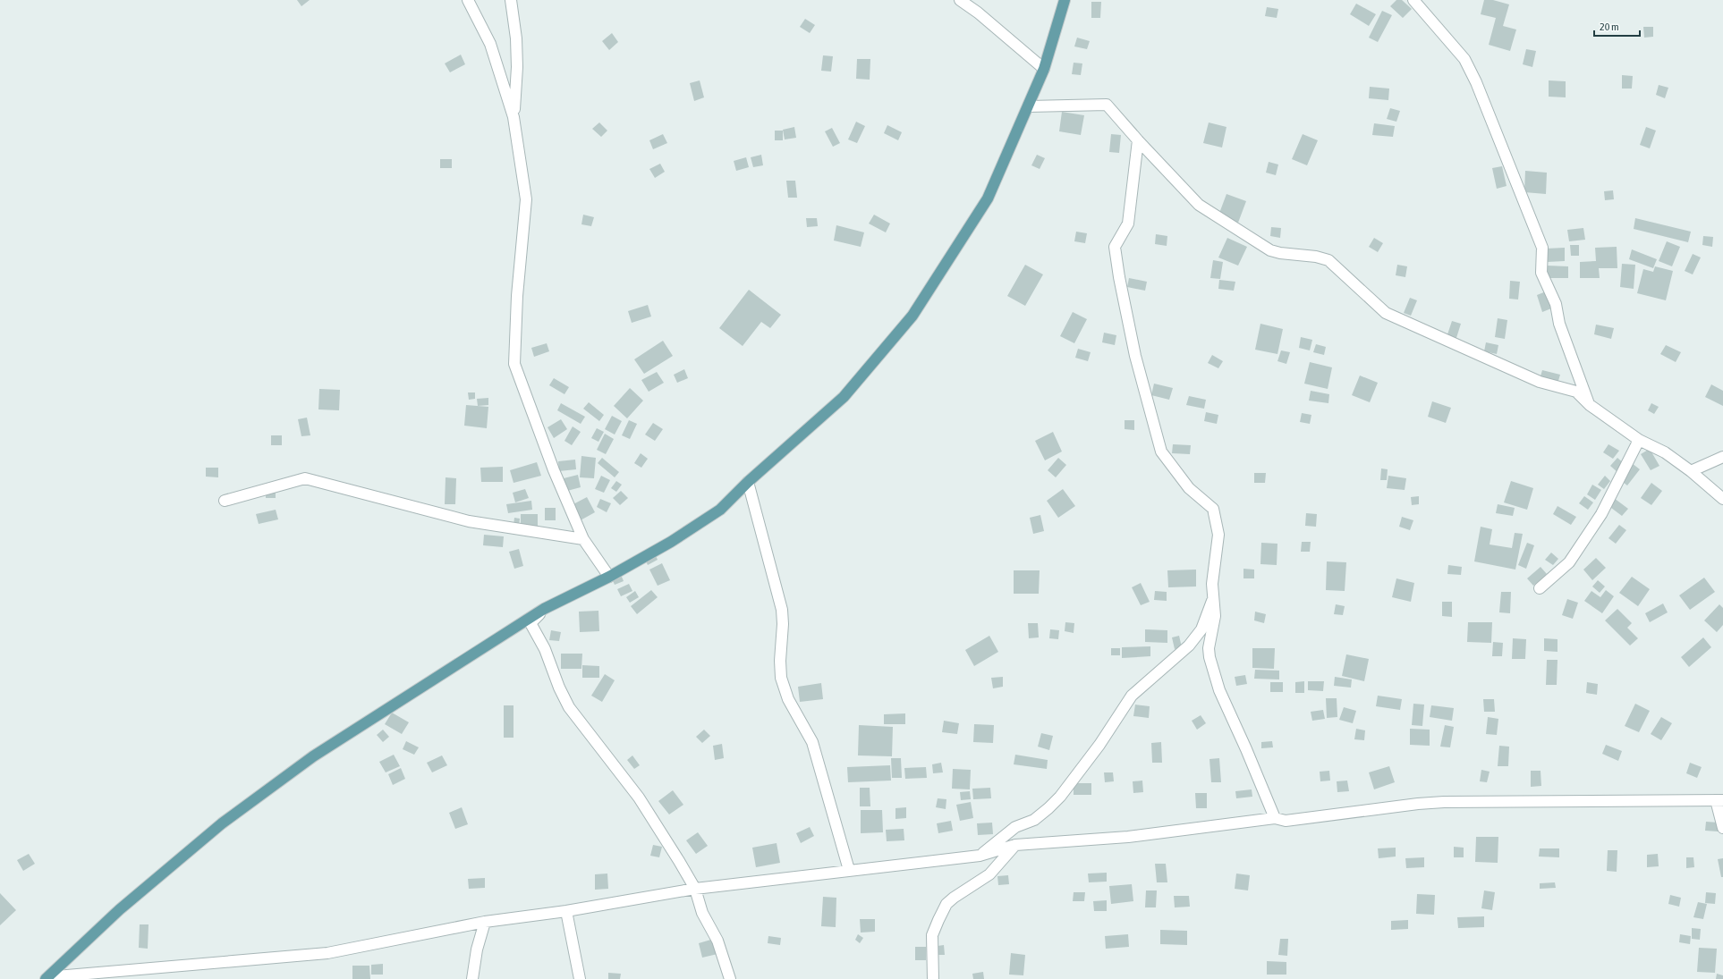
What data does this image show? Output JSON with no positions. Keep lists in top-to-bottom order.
{
  "scale_bar": "20 m"
}
